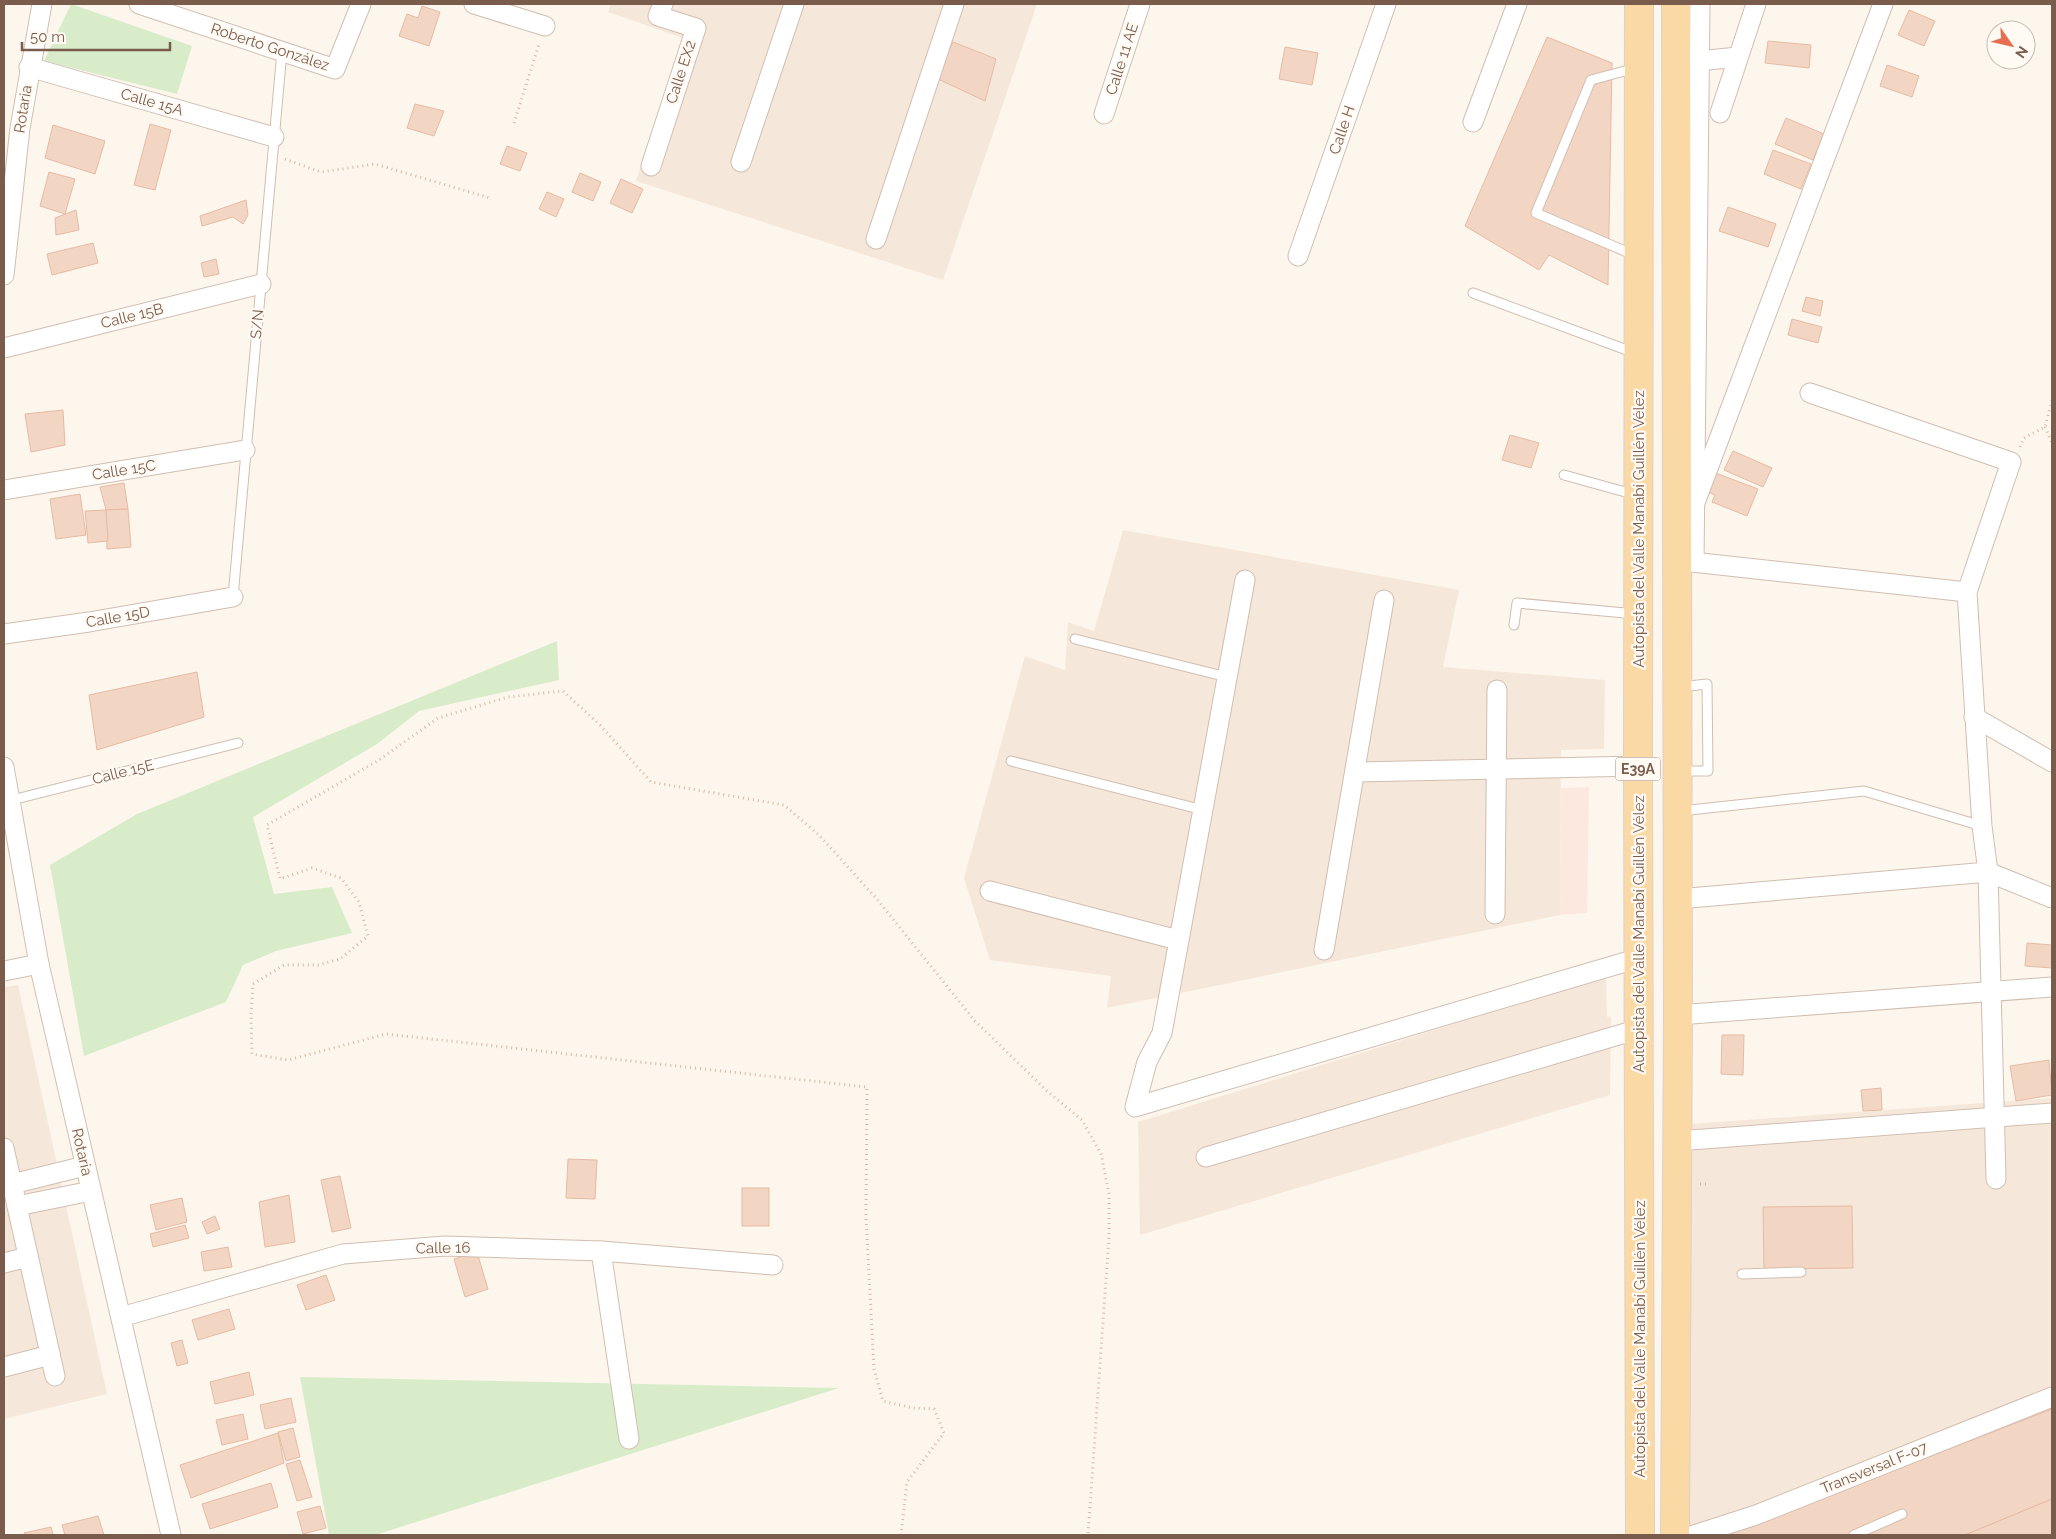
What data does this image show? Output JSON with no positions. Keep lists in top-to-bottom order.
{
  "streets": {
    "main road": ["Autopista del Valle Manabí Guillén Vélez", "E39A"],
    "street": [
      "Roberto González",
      "Calle 11 AE",
      "Calle EX2",
      "Calle 15A",
      "Rotaria",
      "Calle H",
      "Calle 15B",
      "Calle 15C",
      "Calle 15D",
      "Calle 16",
      "Transversal F-07"
    ],
    "lane": ["S/N", "Calle 15E"]
  },
  "crossings": [
    ["Roberto González", "S/N"],
    ["Calle 15A", "Rotaria"],
    ["Calle 15A", "S/N"],
    ["Rotaria", "Calle 15E"],
    ["Rotaria", "Calle 16"],
    ["Calle 15B", "S/N"],
    ["S/N", "Calle 15C"],
    ["S/N", "Calle 15D"]
  ],
  "scale_bar": "50 m",
  "north": "bottom right"
}
